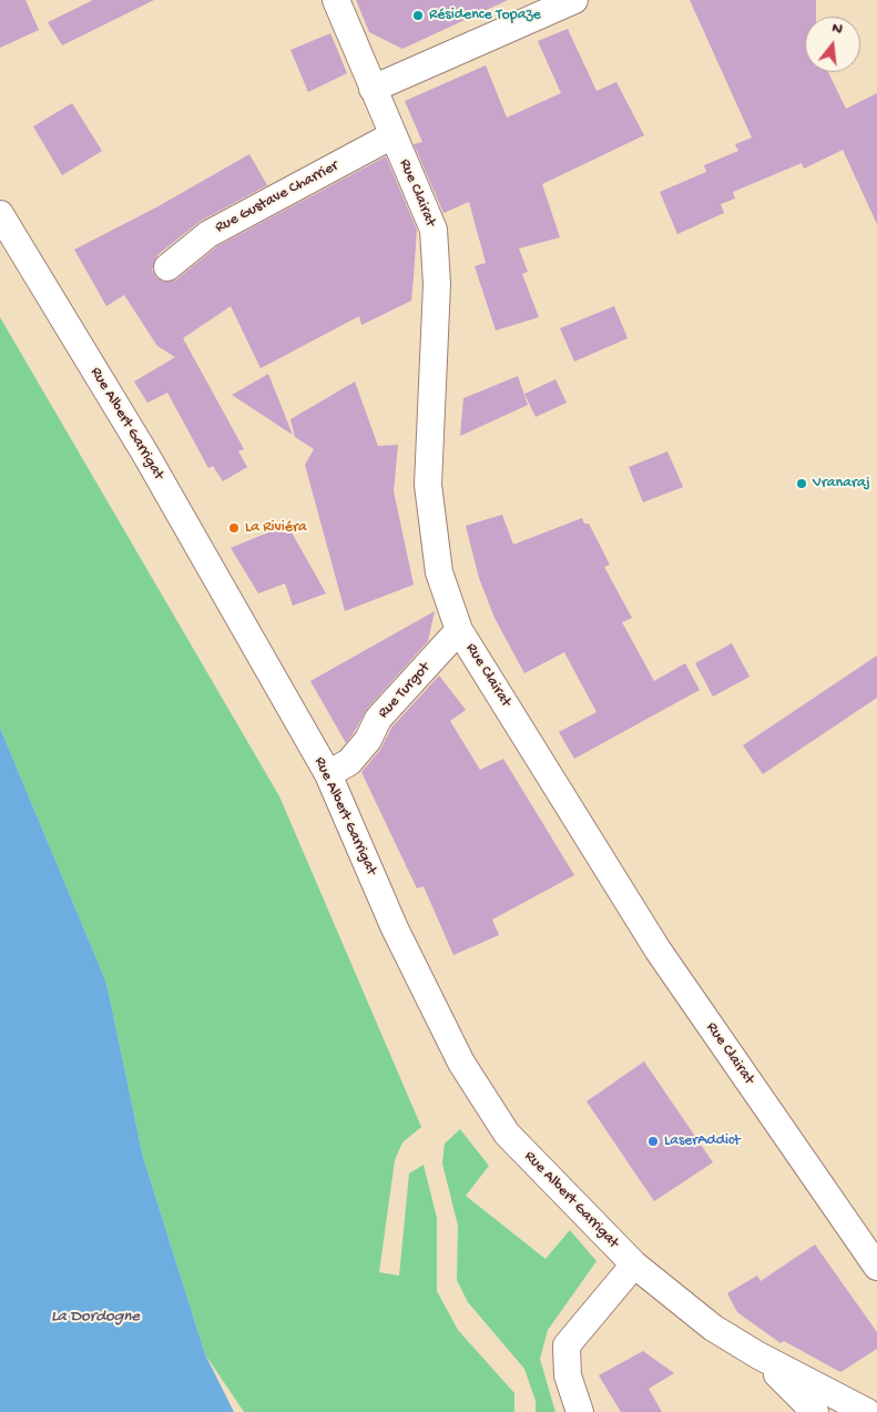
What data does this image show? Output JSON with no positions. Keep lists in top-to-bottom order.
{
  "streets": {
    "street": [
      "Rue Clairat",
      "Rue Gustave Charrier",
      "Rue Albert Garrigat",
      "Rue Turgot"
    ]
  },
  "crossings": [
    ["Rue Clairat", "Rue Gustave Charrier"],
    ["Rue Clairat", "Rue Turgot"],
    ["Rue Albert Garrigat", "Rue Turgot"]
  ],
  "water": ["La Dordogne"],
  "places": [
    "Résidence Topaze",
    "Vranaraj",
    "La Riviéra",
    "LaserAddict"
  ],
  "north": "top"
}
